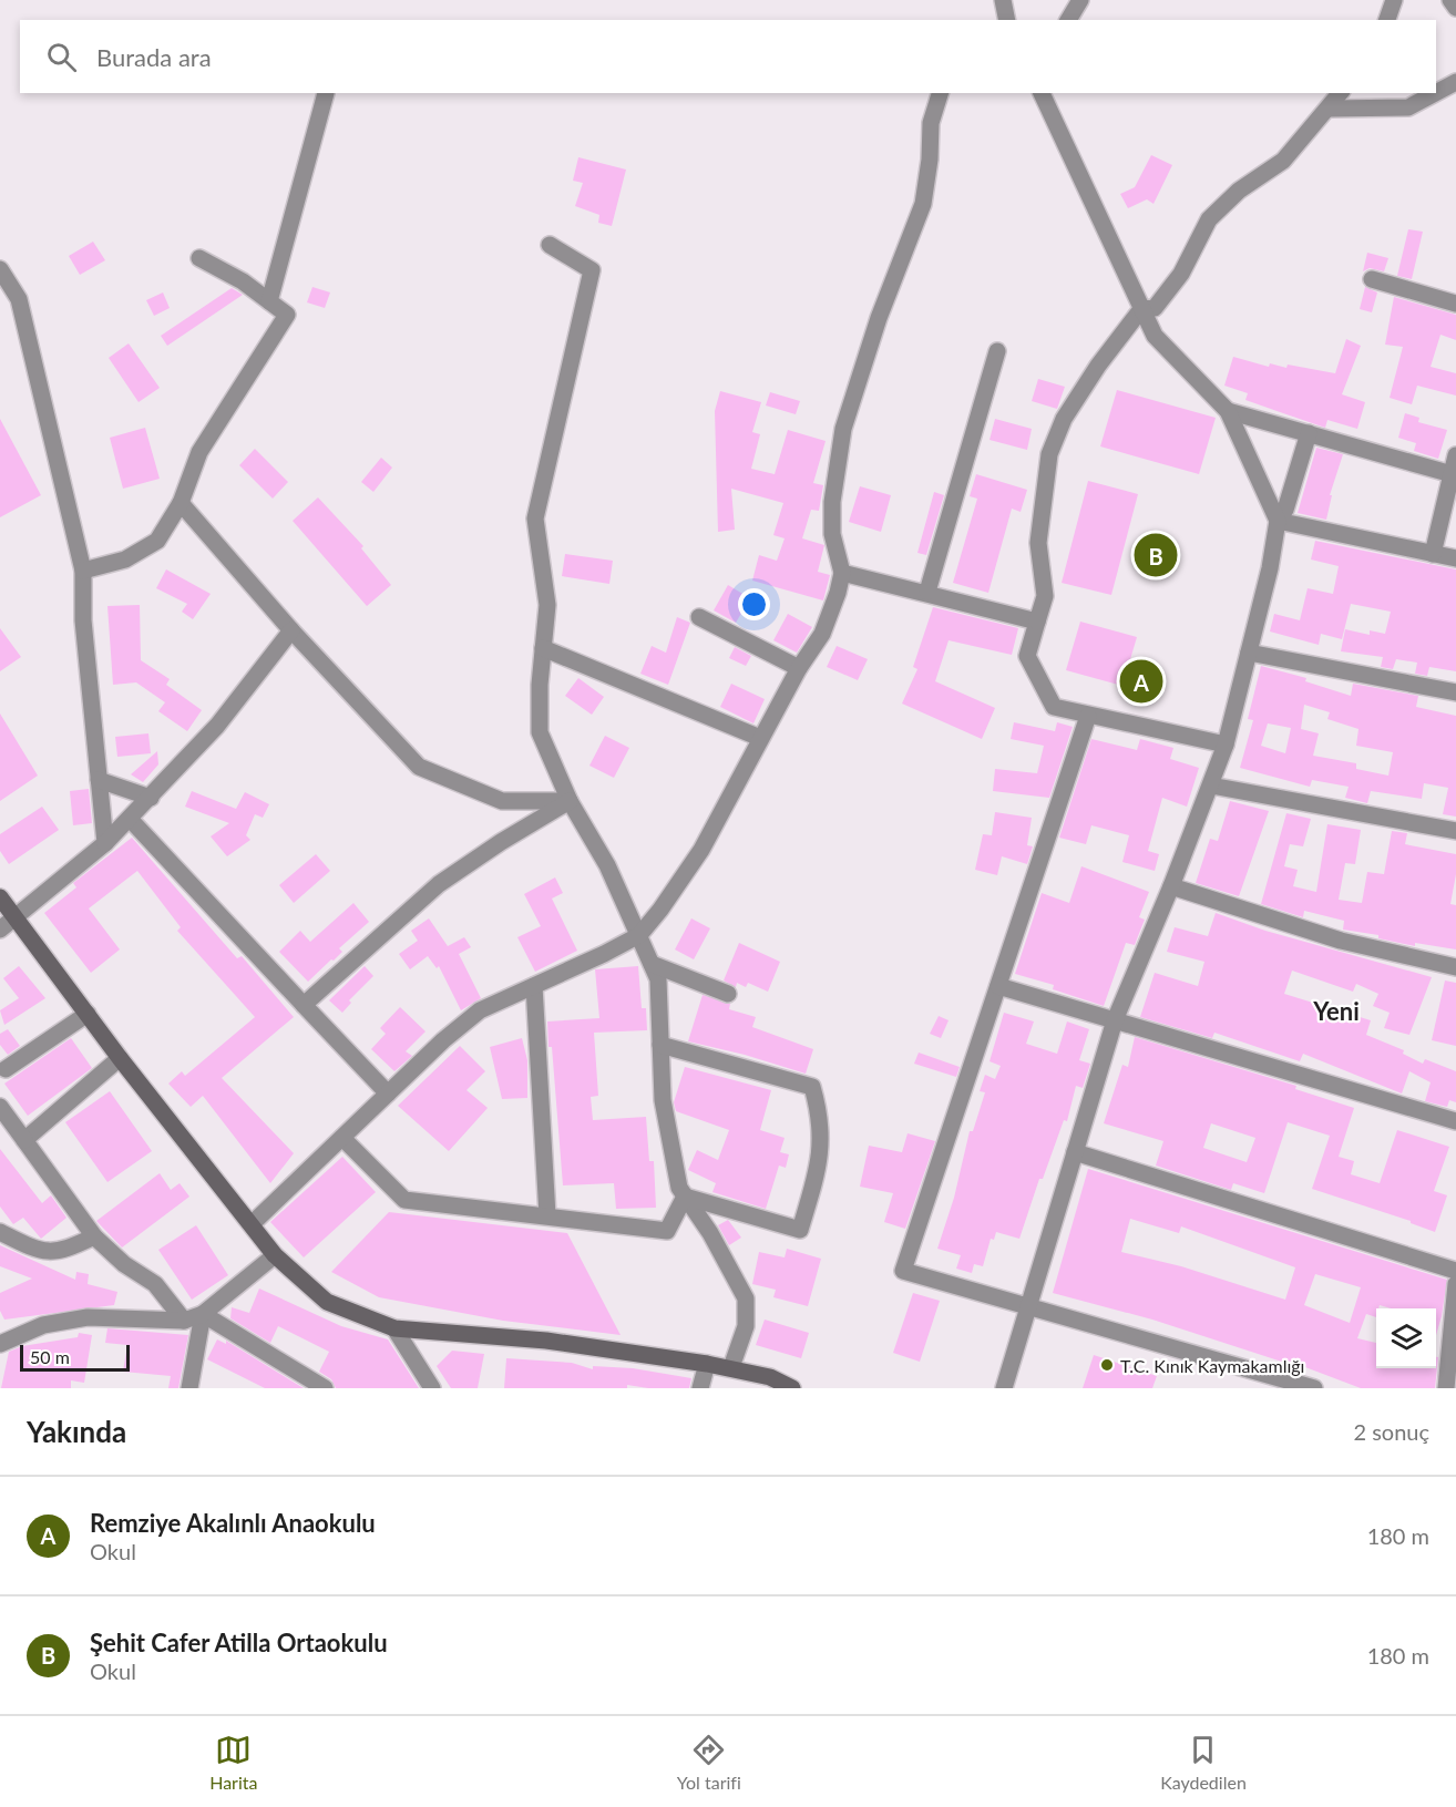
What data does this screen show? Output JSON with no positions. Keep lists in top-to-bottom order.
{
  "districts": ["Yeni"],
  "places": ["T.C. Kınık Kaymakamlığı"],
  "scale_bar": "50 m",
  "page": {
    "search": "Burada ara",
    "pins": ["B", "A"],
    "scale": "50 m",
    "heading": ["Yakında", "2 sonuç"],
    "list": [
      {
        "mark": "A",
        "name": "Remziye Akalınlı Anaokulu",
        "note": "Okul",
        "value": "180 m"
      },
      {
        "mark": "B",
        "name": "Şehit Cafer Atilla Ortaokulu",
        "note": "Okul",
        "value": "180 m"
      }
    ],
    "nav": ["Harita", "Yol tarifi", "Kaydedilen"]
  }
}
